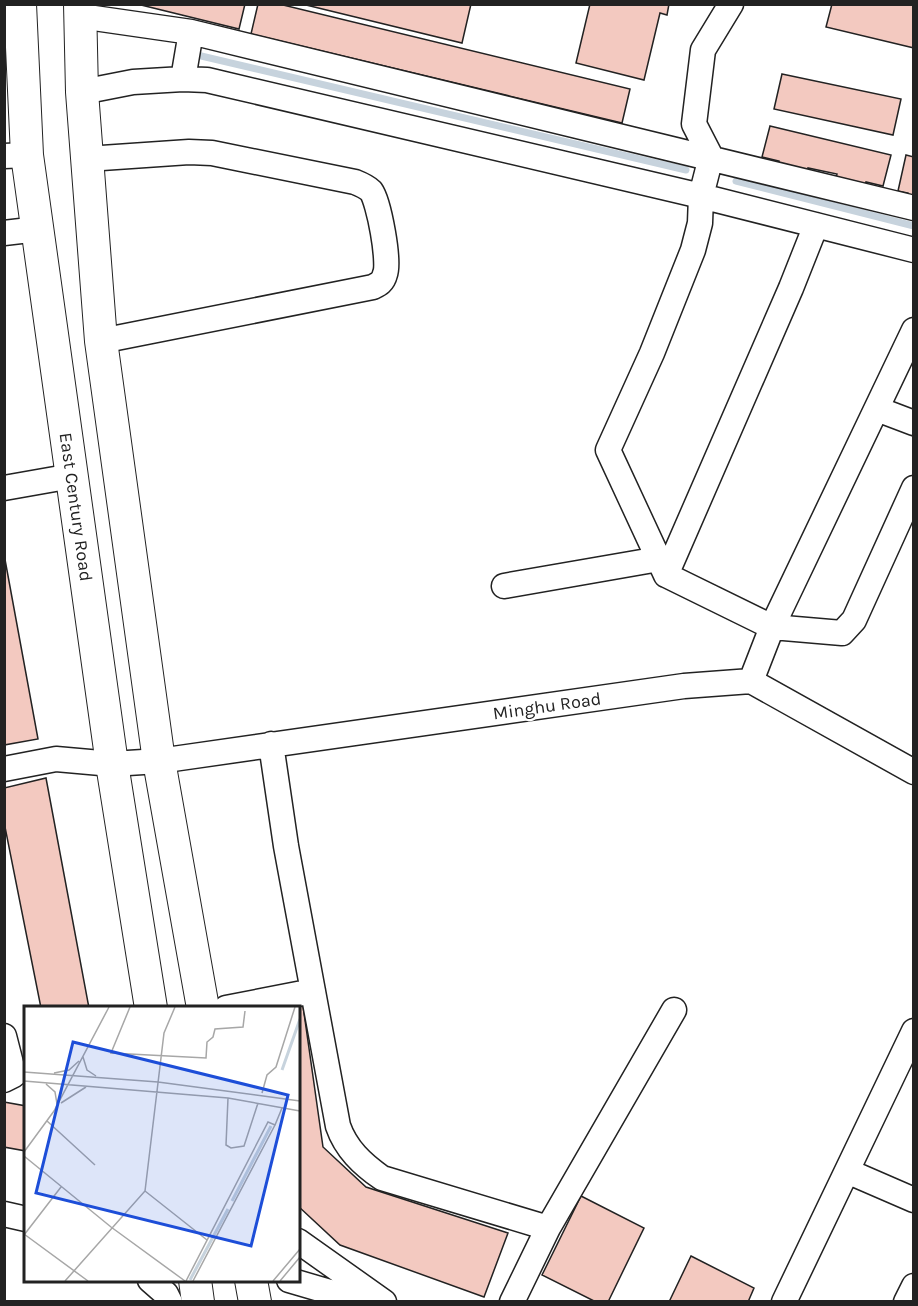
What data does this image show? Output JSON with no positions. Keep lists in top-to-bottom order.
{
  "streets": {
    "main road": ["East Century Road"],
    "street": ["Minghu Road"]
  },
  "crossings": [
    ["East Century Road", "Minghu Road"]
  ]
}
